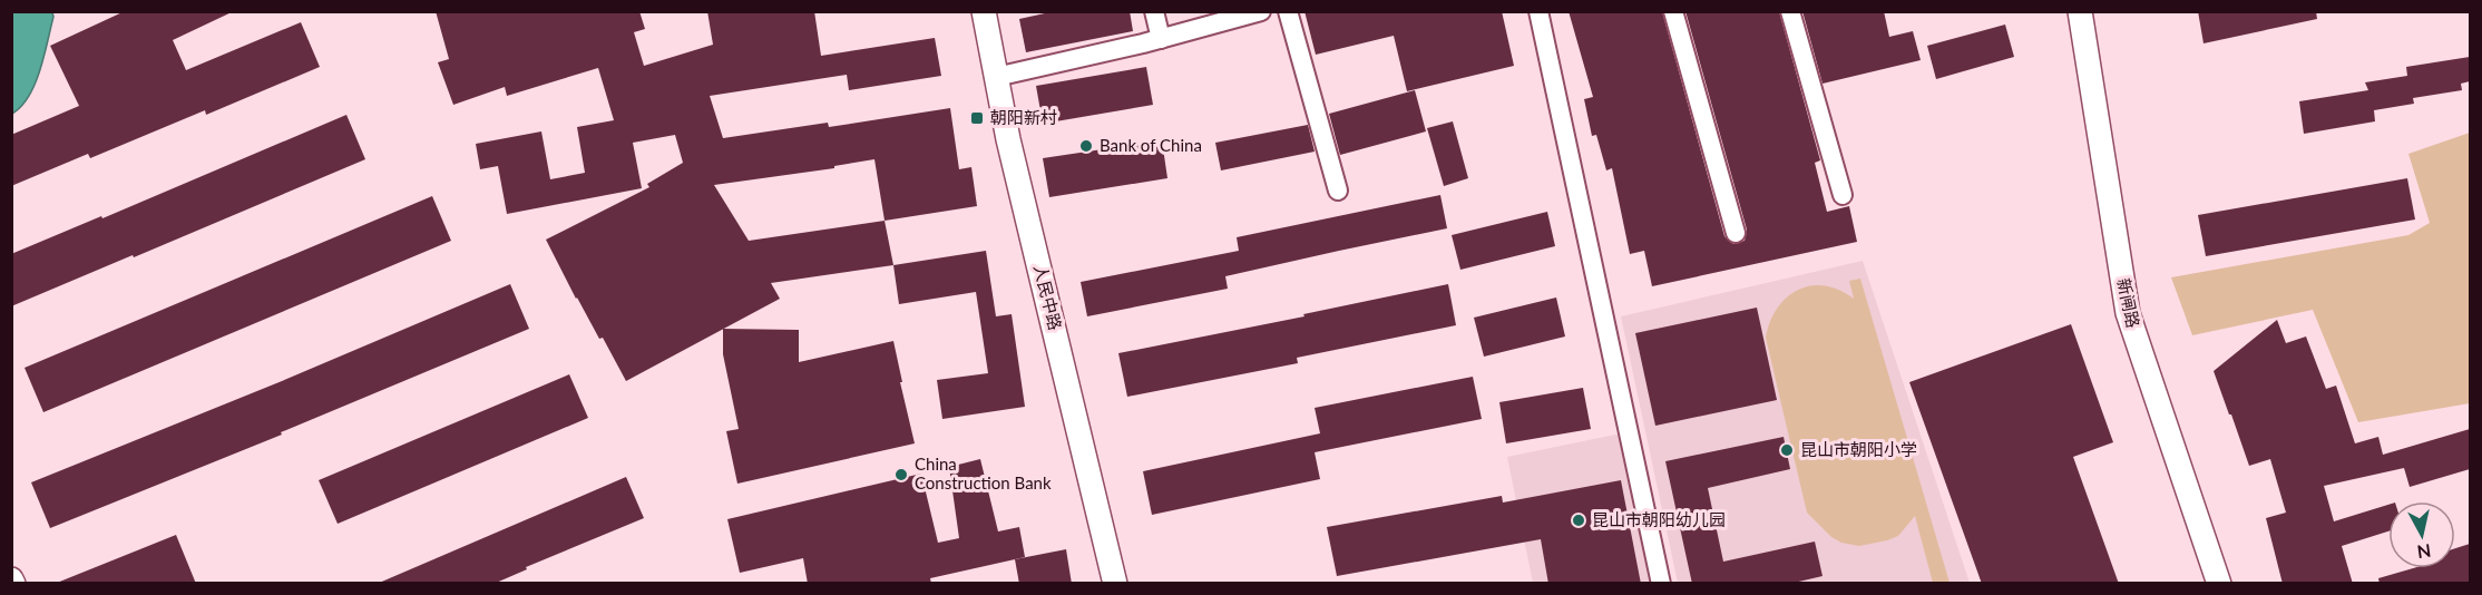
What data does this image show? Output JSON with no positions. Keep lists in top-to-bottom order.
{
  "streets": {
    "street": ["人民中路", "新闸路"]
  },
  "places": {
    "transit": ["朝阳新村"],
    "other": [
      "Bank of China",
      "昆山市朝阳小学",
      "China Construction Bank",
      "昆山市朝阳幼儿园"
    ]
  },
  "north": "bottom"
}
